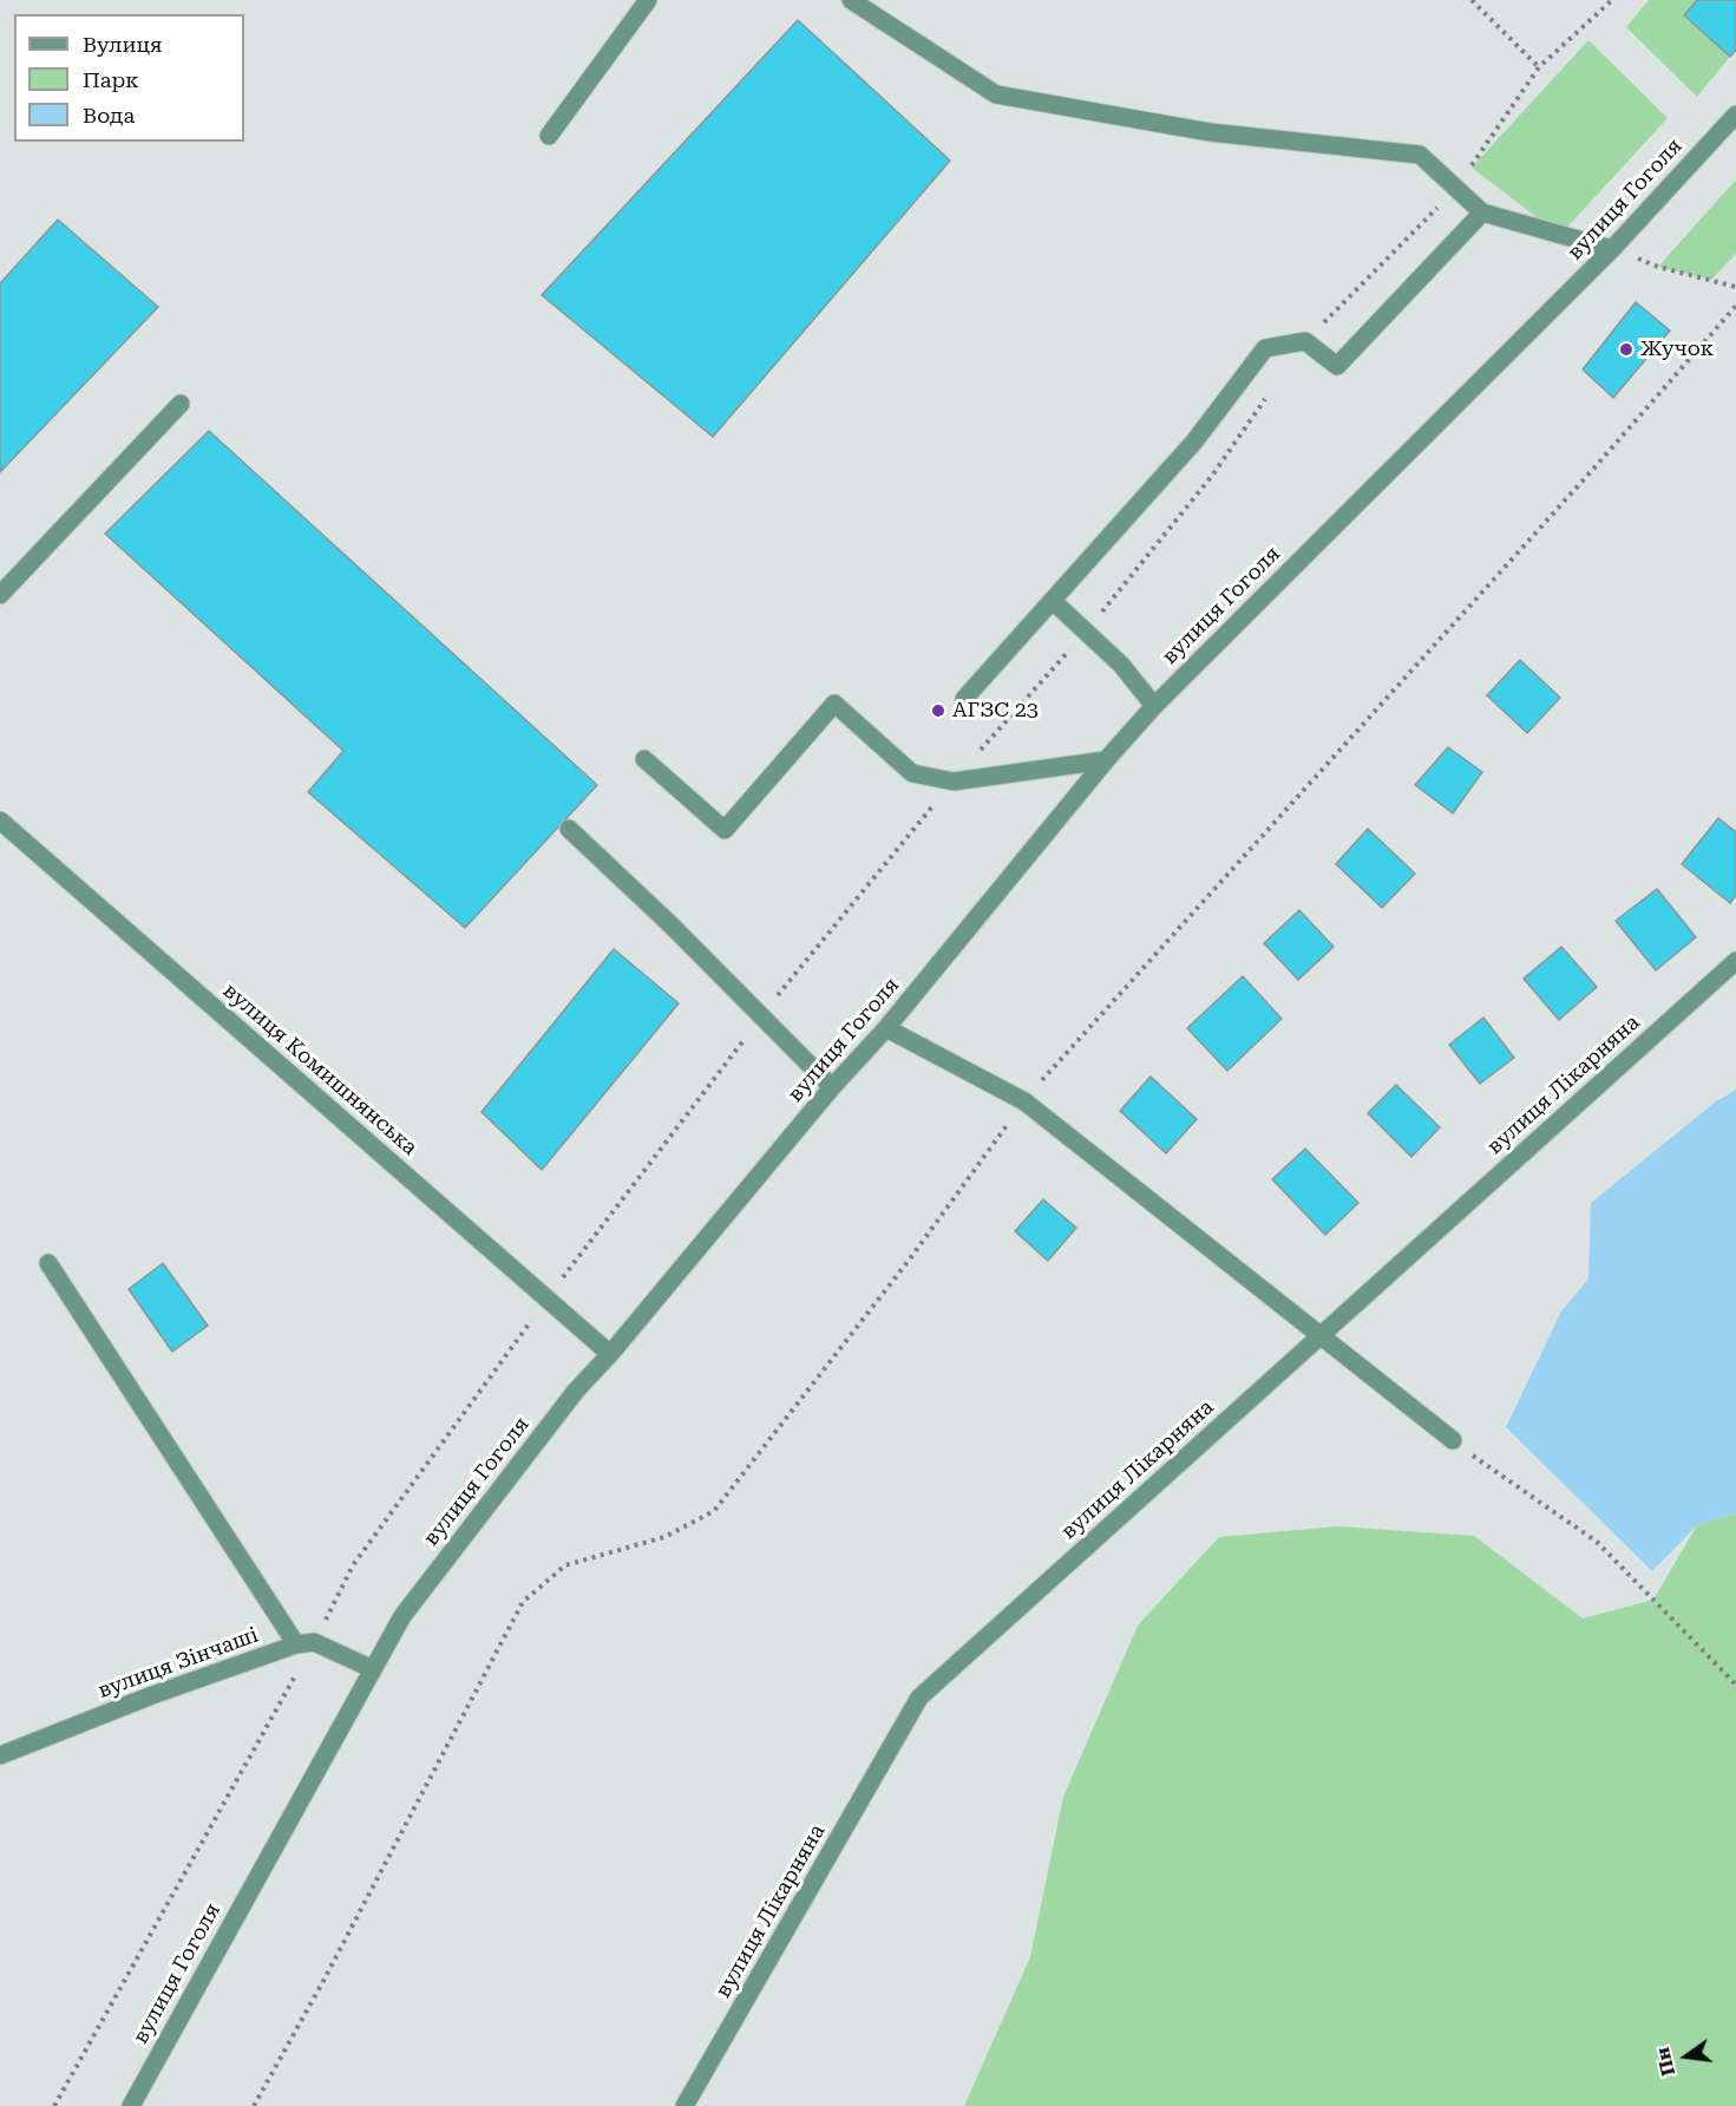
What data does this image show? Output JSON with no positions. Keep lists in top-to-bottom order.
{
  "streets": {
    "street": [
      "вулиця Гоголя",
      "вулиця Комишнянська",
      "вулиця Лікарняна",
      "вулиця Зінчаші"
    ]
  },
  "crossings": [
    ["вулиця Гоголя", "вулиця Комишнянська"],
    ["вулиця Гоголя", "вулиця Зінчаші"]
  ],
  "places": ["Жучок", "АГЗС 23"],
  "legend": ["Вулиця", "Парк", "Вода"],
  "north": "left"
}
